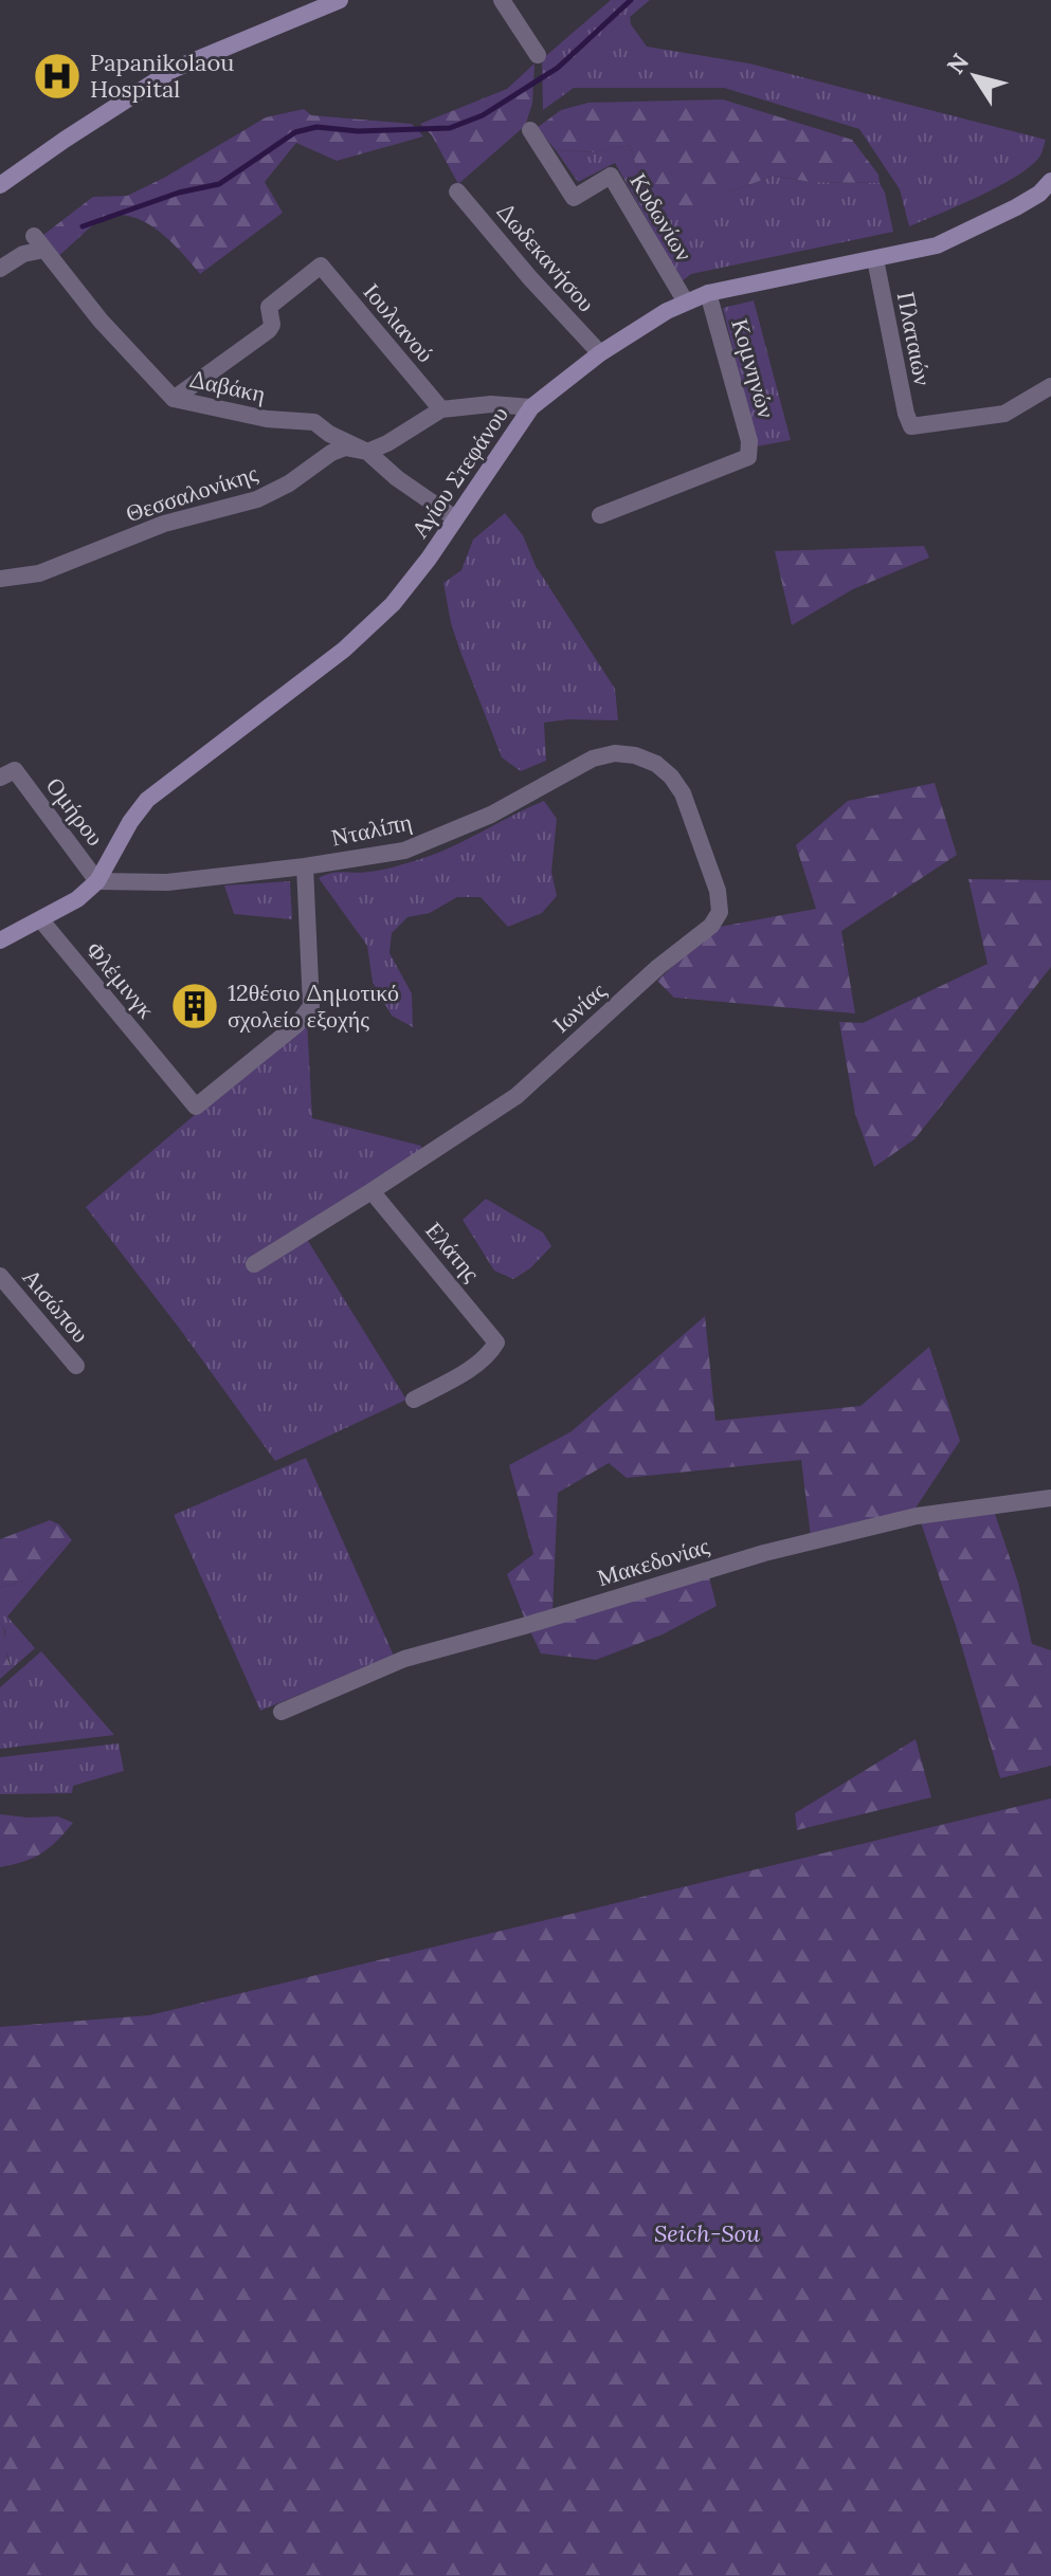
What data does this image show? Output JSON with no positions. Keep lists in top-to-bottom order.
{
  "streets": {
    "street": [
      "Κυδωνίων",
      "Δωδεκανήσου",
      "Ιουλιανού",
      "Πλαταιών",
      "Κομνηνών",
      "Δαβάκη",
      "Αγίου Στεφάνου",
      "Θεσσαλονίκης",
      "Ομήρου",
      "Νταλίπη",
      "Φλέμινγκ",
      "Ιωνίας",
      "Ελάτης",
      "Αισώπου",
      "Μακεδονίας"
    ]
  },
  "crossings": [
    ["Κυδωνίων", "Αγίου Στεφάνου"],
    ["Δωδεκανήσου", "Αγίου Στεφάνου"],
    ["Ιουλιανού", "Δαβάκη"],
    ["Ιουλιανού", "Θεσσαλονίκης"],
    ["Πλαταιών", "Αγίου Στεφάνου"],
    ["Κομνηνών", "Αγίου Στεφάνου"],
    ["Δαβάκη", "Αγίου Στεφάνου"],
    ["Δαβάκη", "Θεσσαλονίκης"],
    ["Αγίου Στεφάνου", "Θεσσαλονίκης"],
    ["Αγίου Στεφάνου", "Ομήρου"],
    ["Αγίου Στεφάνου", "Νταλίπη"],
    ["Αγίου Στεφάνου", "Φλέμινγκ"],
    ["Ομήρου", "Νταλίπη"],
    ["Νταλίπη", "Φλέμινγκ"],
    ["Νταλίπη", "Ιωνίας"],
    ["Ιωνίας", "Ελάτης"]
  ],
  "parks": ["Seich-Sou"],
  "places": {
    "hospital": ["Papanikolaou Hospital"],
    "building": ["12θέσιο Δημοτικό σχολείο εξοχής"]
  },
  "north": "top left"
}
